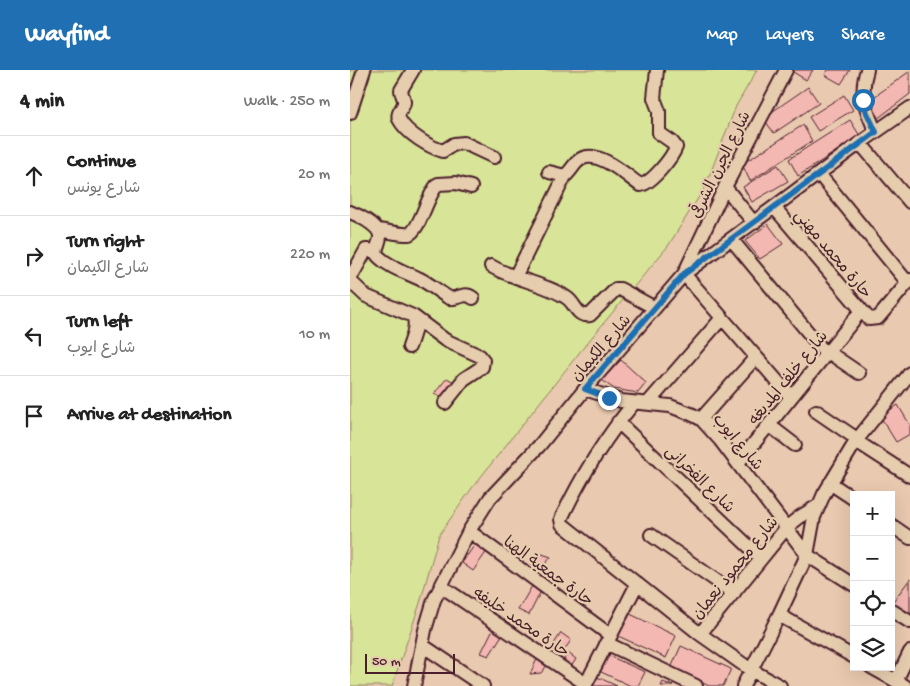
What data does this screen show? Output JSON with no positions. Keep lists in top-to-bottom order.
{
  "streets": {
    "street": [
      "شارع الجرن الشرقى",
      "حارة محمد مهني",
      "شارع الكيمان",
      "شارع خلف المدبغه",
      "شارع ايوب",
      "شارع الفخرانى",
      "شارع محمود نعمان",
      "حارة جمعية الهنا",
      "حارة محمد خليفه"
    ]
  },
  "crossings": [
    ["شارع الجرن الشرقى", "شارع الكيمان"],
    ["حارة محمد مهني", "شارع الكيمان"],
    ["حارة محمد مهني", "شارع خلف المدبغه"],
    ["شارع الكيمان", "شارع ايوب"],
    ["شارع الكيمان", "حارة جمعية الهنا"],
    ["شارع الكيمان", "حارة محمد خليفه"],
    ["شارع خلف المدبغه", "شارع ايوب"],
    ["شارع ايوب", "شارع محمود نعمان"],
    ["شارع الفخرانى", "شارع محمود نعمان"]
  ],
  "scale_bar": "50 m",
  "page": {
    "header": "Wayfind",
    "nav": ["Map", "Layers", "Share"],
    "heading": ["4 min", "Walk · 250 m"],
    "list": [
      ["Continue", "شارع يونس", "20 m"],
      ["Turn right", "شارع الكيمان", "220 m"],
      ["Turn left", "شارع ايوب", "10 m"],
      "Arrive at destination"
    ],
    "map_buttons": ["+", "−"],
    "scale": "50 m"
  }
}
